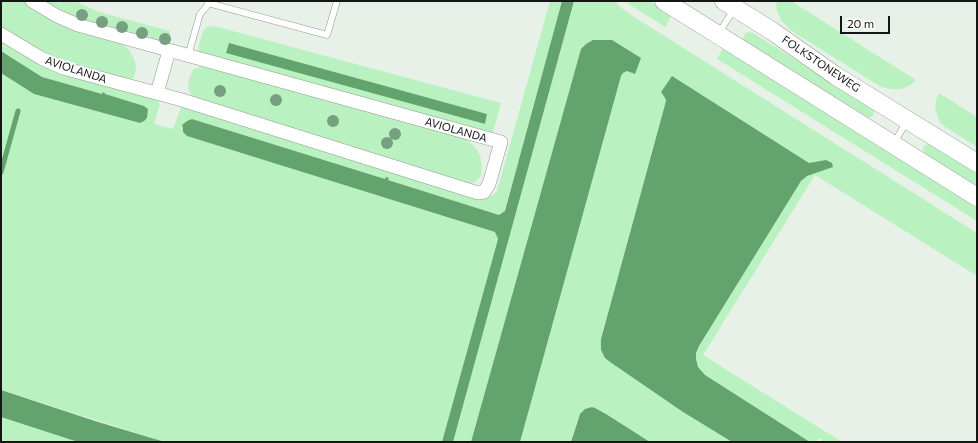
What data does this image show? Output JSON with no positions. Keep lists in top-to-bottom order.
{
  "streets": {
    "street": ["FOLKSTONEWEG", "AVIOLANDA"]
  },
  "scale_bar": "20 m"
}
